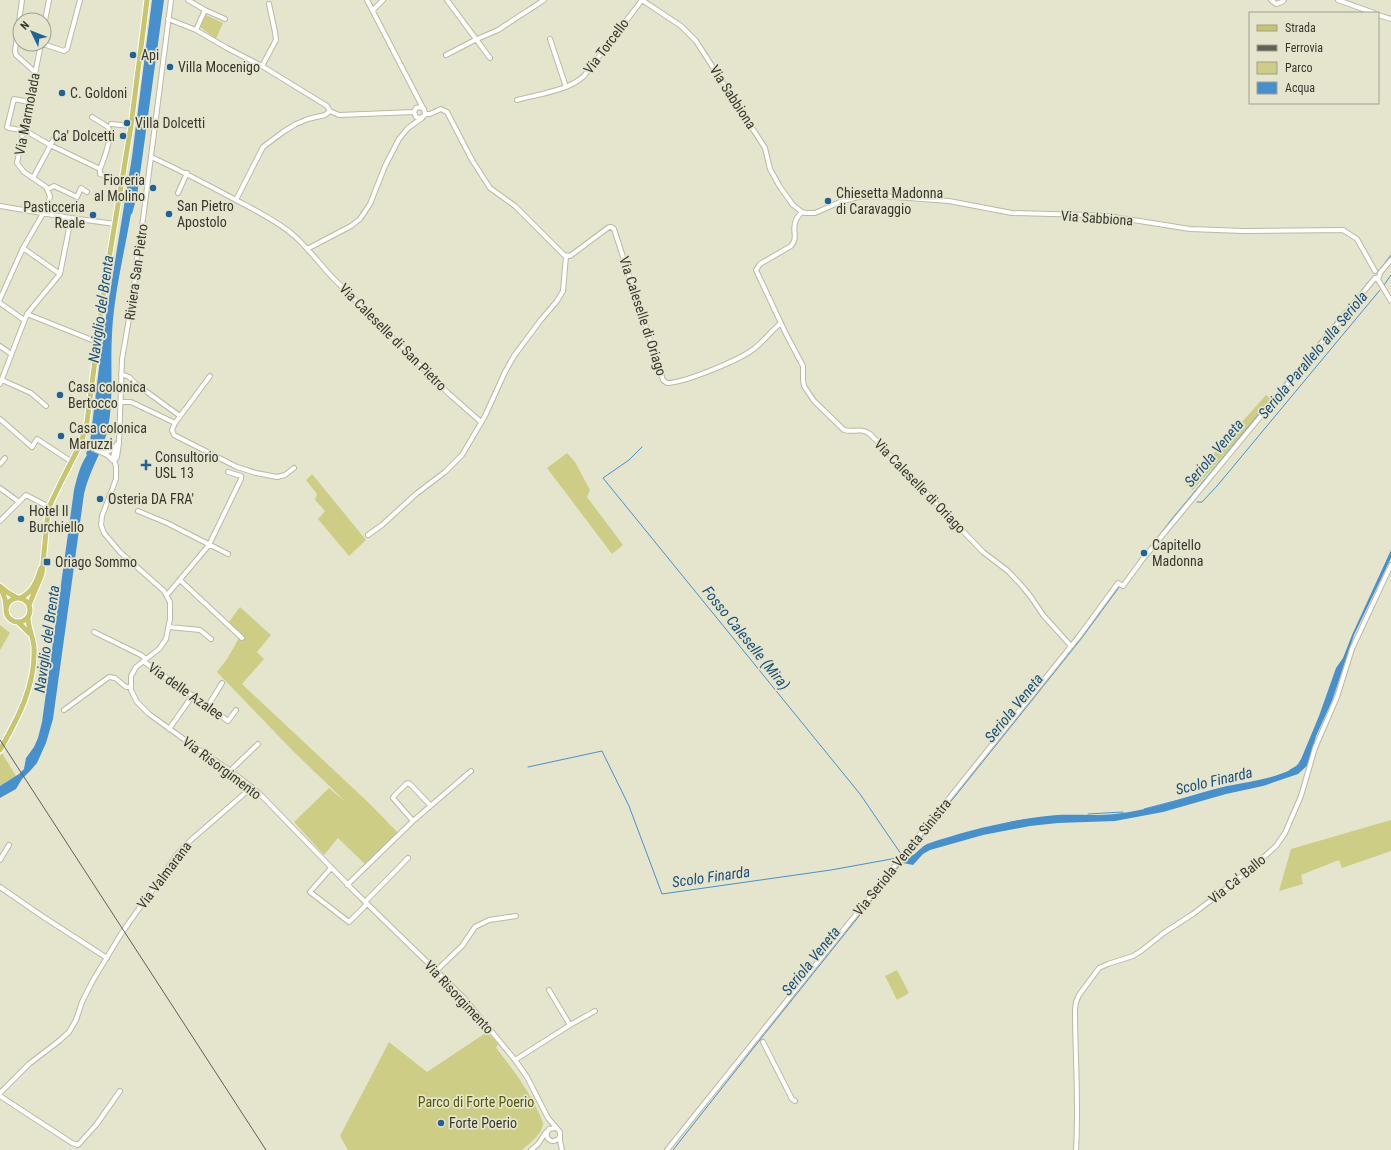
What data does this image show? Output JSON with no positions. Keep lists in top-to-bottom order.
{
  "streets": {
    "street": [
      "Via Torcello",
      "Via Sabbiona",
      "Via Marmolada",
      "Riviera San Pietro",
      "Via Caleselle di Oriago",
      "Via Caleselle di San Pietro",
      "Via delle Azalee",
      "Via Risorgimento",
      "Via Seriola Veneta Sinistra",
      "Via Valmarana",
      "Via Ca' Ballo"
    ]
  },
  "crossings": [
    ["Via Torcello", "Via Sabbiona"],
    ["Via Sabbiona", "Via Seriola Veneta Sinistra"],
    ["Riviera San Pietro", "Via Caleselle di San Pietro"],
    ["Via Caleselle di Oriago", "Via Seriola Veneta Sinistra"],
    ["Via Risorgimento", "Via Valmarana"]
  ],
  "water": [
    "Naviglio del Brenta",
    "Seriola Parallelo alla Seriola",
    "Seriola Veneta",
    "Fosso Caleselle (Mira)",
    "Scolo Finarda"
  ],
  "parks": ["Parco di Forte Poerio"],
  "places": {
    "other": [
      "Api",
      "Villa Mocenigo",
      "C. Goldoni",
      "Villa Dolcetti",
      "Ca' Dolcetti",
      "Fioreria al Molino",
      "Chiesetta Madonna di Caravaggio",
      "San Pietro Apostolo",
      "Pasticceria Reale",
      "Casa colonica Bertocco",
      "Casa colonica Maruzzi",
      "Osteria DA FRA'",
      "Hotel Il Burchiello",
      "Capitello Madonna",
      "Forte Poerio"
    ],
    "health": ["Consultorio USL 13"],
    "transit": ["Oriago Sommo"]
  },
  "legend": [
    "Strada",
    "Ferrovia",
    "Parco",
    "Acqua"
  ],
  "north": "top left"
}
